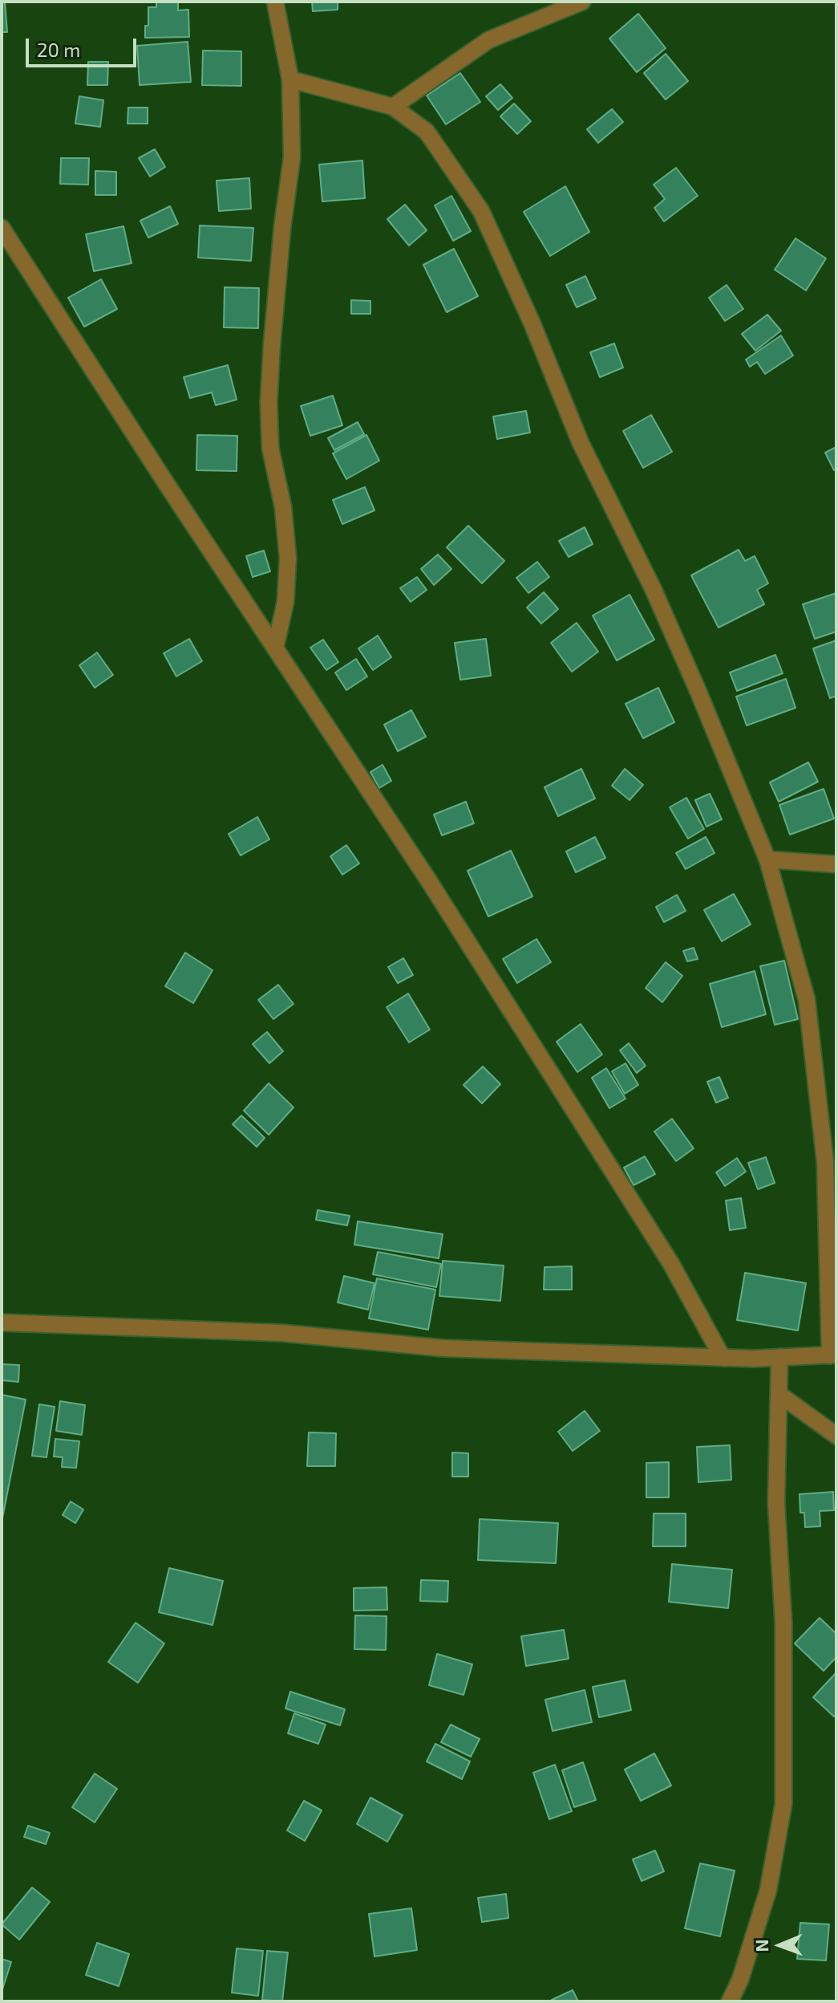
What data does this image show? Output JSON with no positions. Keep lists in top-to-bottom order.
{
  "scale_bar": "20 m",
  "north": "left"
}
